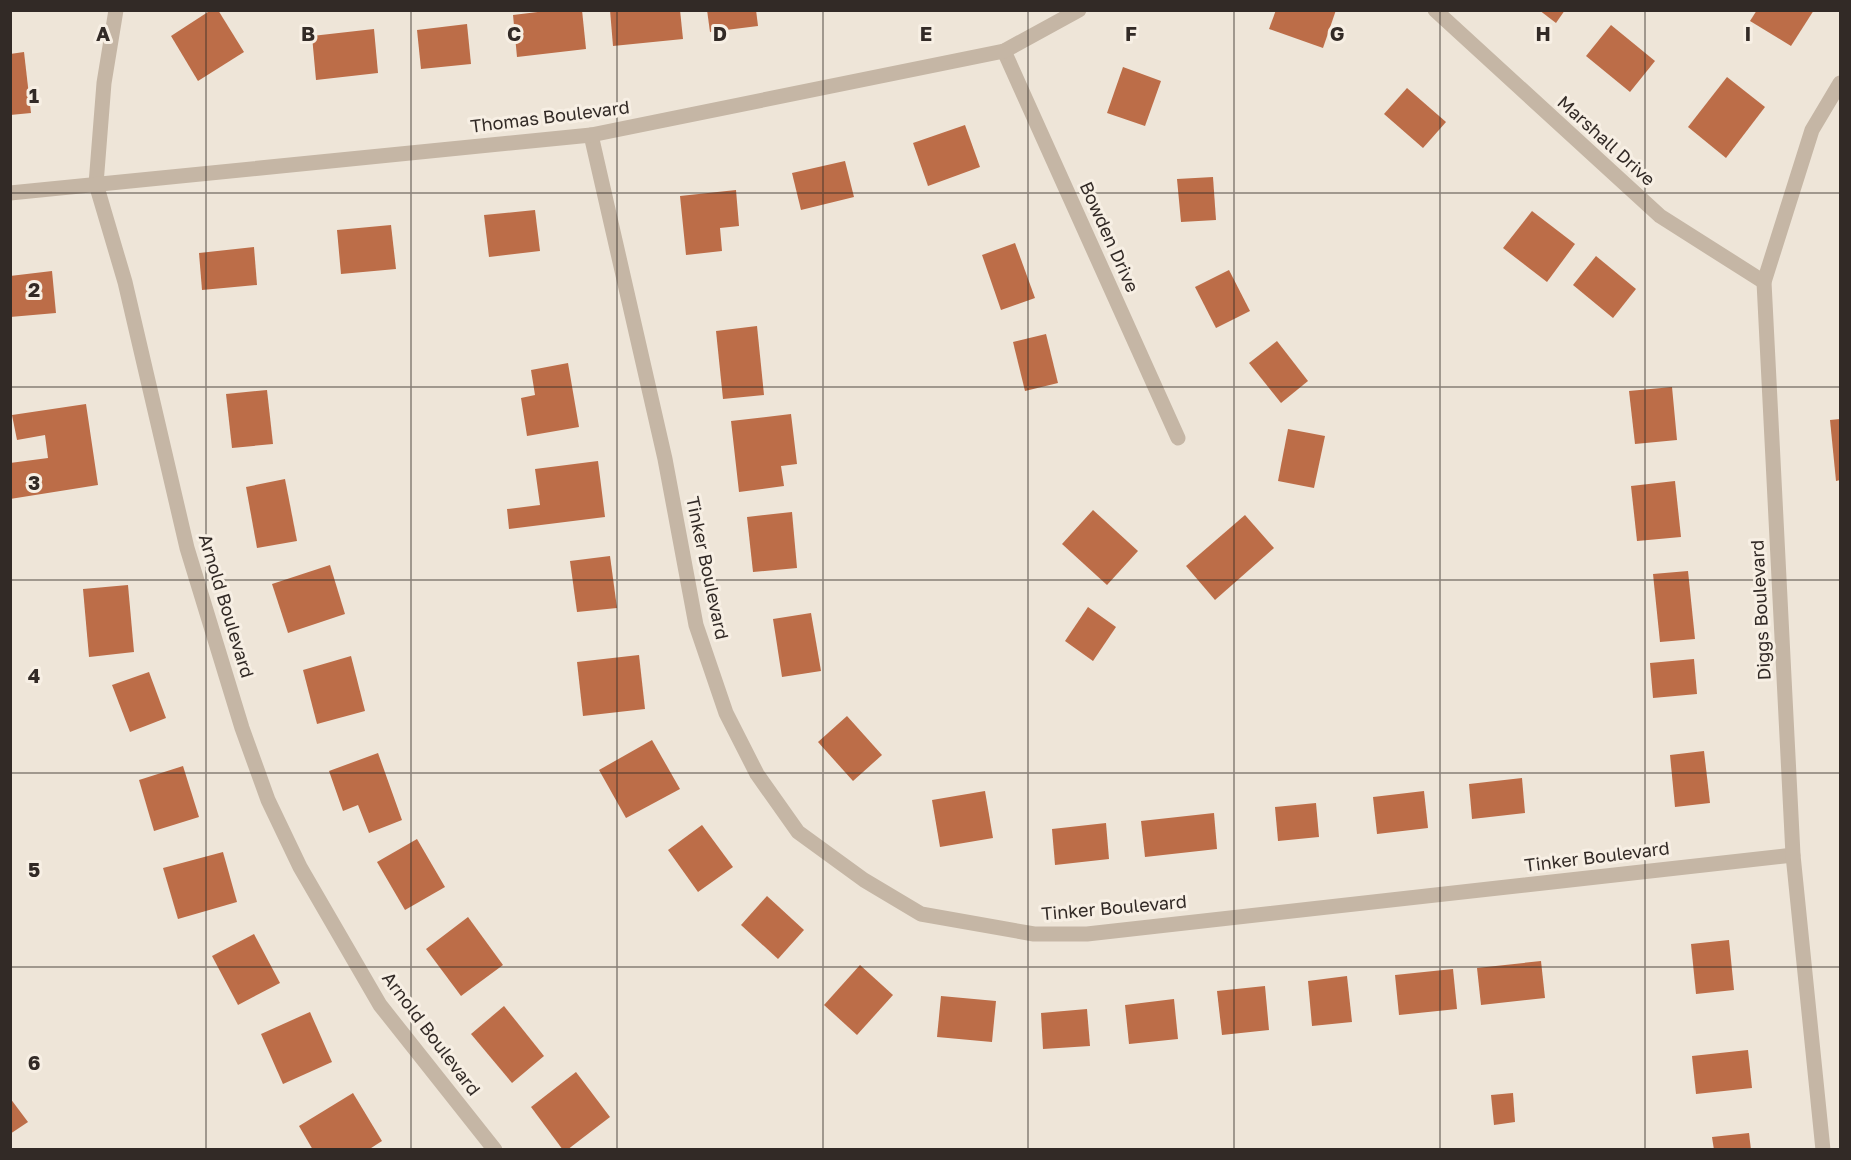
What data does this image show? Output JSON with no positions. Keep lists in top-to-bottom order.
{
  "streets": {
    "street": [
      "Thomas Boulevard",
      "Marshall Drive",
      "Bowden Drive",
      "Tinker Boulevard",
      "Arnold Boulevard",
      "Diggs Boulevard"
    ]
  },
  "crossings": [
    ["Thomas Boulevard", "Bowden Drive"],
    ["Thomas Boulevard", "Tinker Boulevard"],
    ["Thomas Boulevard", "Arnold Boulevard"],
    ["Marshall Drive", "Diggs Boulevard"],
    ["Tinker Boulevard", "Diggs Boulevard"]
  ],
  "grid": {
    "columns": [
      "A",
      "B",
      "C",
      "D",
      "E",
      "F",
      "G",
      "H",
      "I"
    ],
    "rows": [
      "1",
      "2",
      "3",
      "4",
      "5",
      "6"
    ]
  }
}
